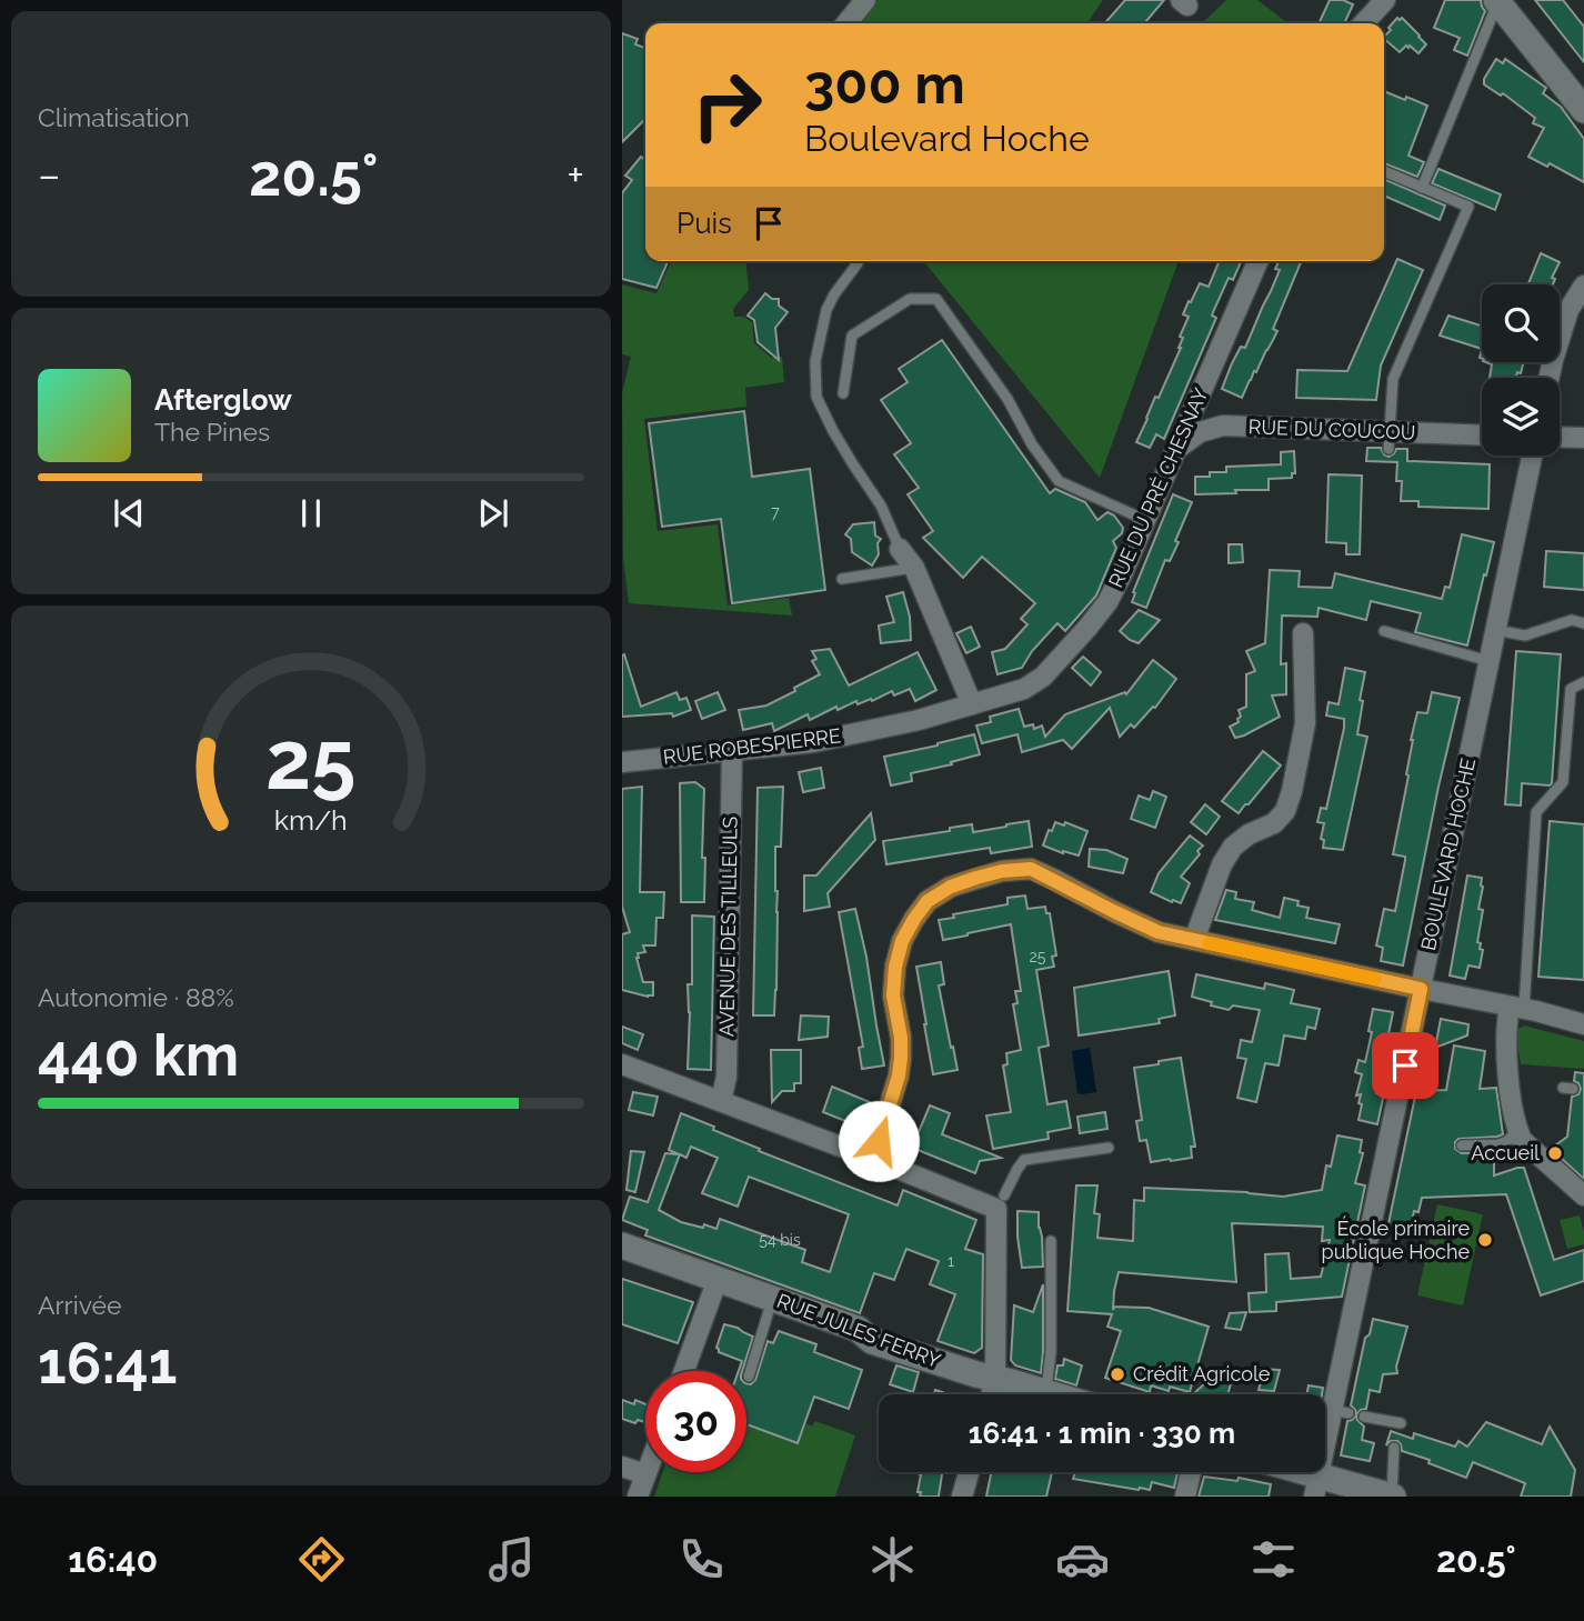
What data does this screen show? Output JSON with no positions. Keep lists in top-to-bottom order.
{
  "streets": {
    "street": [
      "RUE DU COUCOU",
      "RUE DU PRÉ CHESNAY",
      "RUE ROBESPIERRE",
      "BOULEVARD HOCHE",
      "AVENUE DES TILLEULS",
      "RUE JULES FERRY"
    ]
  },
  "crossings": [
    ["RUE DU COUCOU", "RUE DU PRÉ CHESNAY"],
    ["RUE DU PRÉ CHESNAY", "RUE ROBESPIERRE"],
    ["RUE ROBESPIERRE", "AVENUE DES TILLEULS"]
  ],
  "places": ["Accueil", "École primaire publique Hoche", "Crédit Agricole"],
  "house_numbers": [
    "7",
    "25",
    "54 bis",
    "1"
  ],
  "page": {
    "tile": [
      "Climatisation",
      ["Autonomie · 88%", "440 km"],
      ["Arrivée", "16:41"]
    ],
    "turn": ["300 m", "Boulevard Hoche"],
    "heat": ["−", "20.5°", "+"],
    "then": "Puis",
    "song": ["Afterglow", "The Pines"],
    "limit": "30",
    "trip": "16:41 · 1 min · 330 m",
    "tabs": ["16:40", "20.5°"],
    "gauge": ["25", "km/h"]
  }
}
